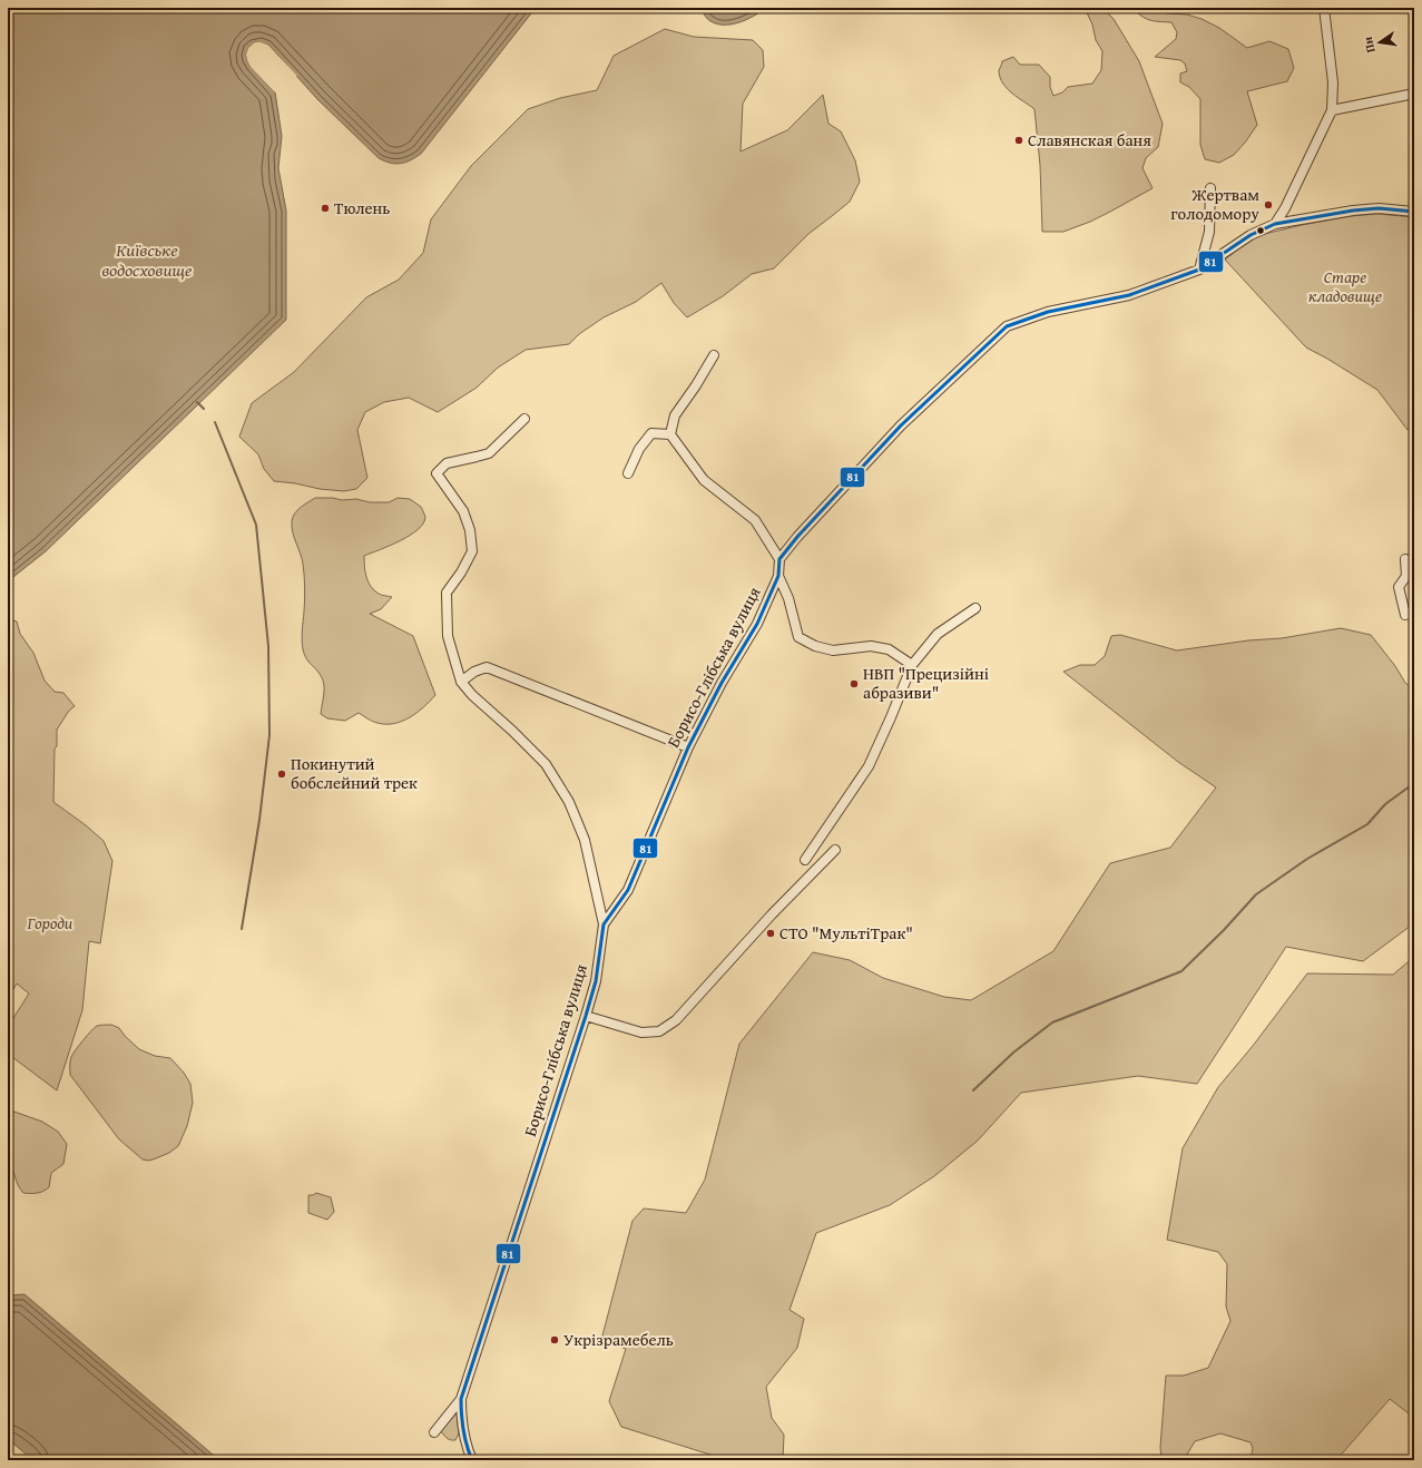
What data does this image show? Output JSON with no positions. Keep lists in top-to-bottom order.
{
  "streets": {
    "street": ["Борисо-Глібська вулиця"]
  },
  "water": ["Київське водосховище"],
  "parks": ["Старе кладовище", "Городи"],
  "places": [
    "Славянская баня",
    "Жертвам голодомору",
    "Тюлень",
    "НВП \"Прецизійні абразиви\"",
    "Покинутий бобслейний трек",
    "СТО \"МультіТрак\"",
    "Укрізрамебель"
  ],
  "lines": ["transit line 81"],
  "north": "left"
}
